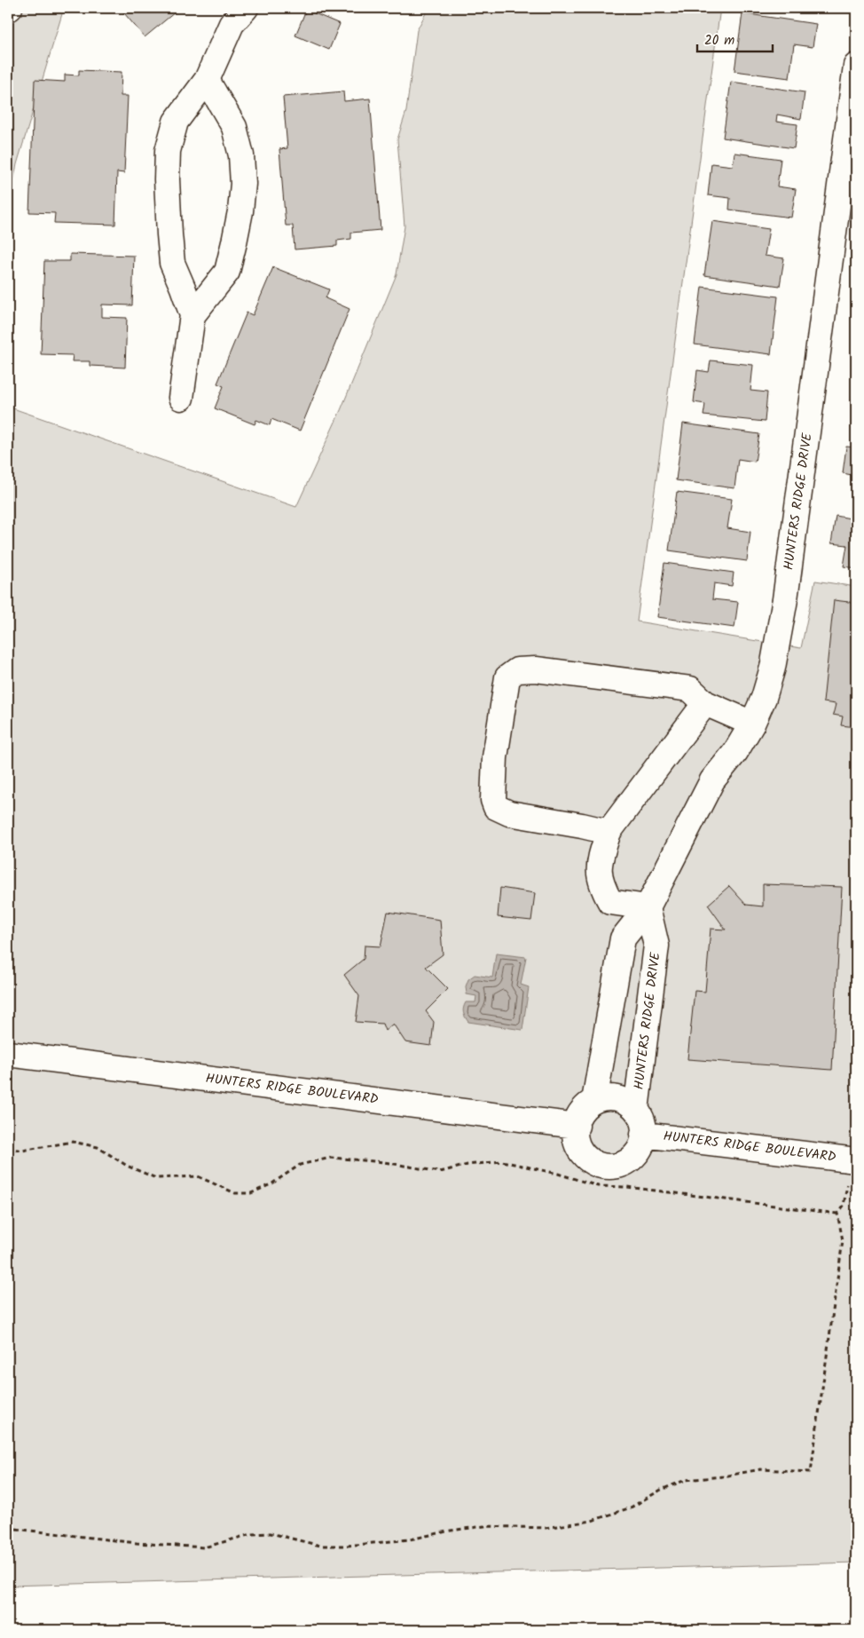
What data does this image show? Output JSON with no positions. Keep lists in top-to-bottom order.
{
  "streets": {
    "street": ["HUNTERS RIDGE DRIVE", "HUNTERS RIDGE BOULEVARD"]
  },
  "crossings": [
    ["HUNTERS RIDGE DRIVE", "HUNTERS RIDGE BOULEVARD"]
  ],
  "scale_bar": "20 m"
}
